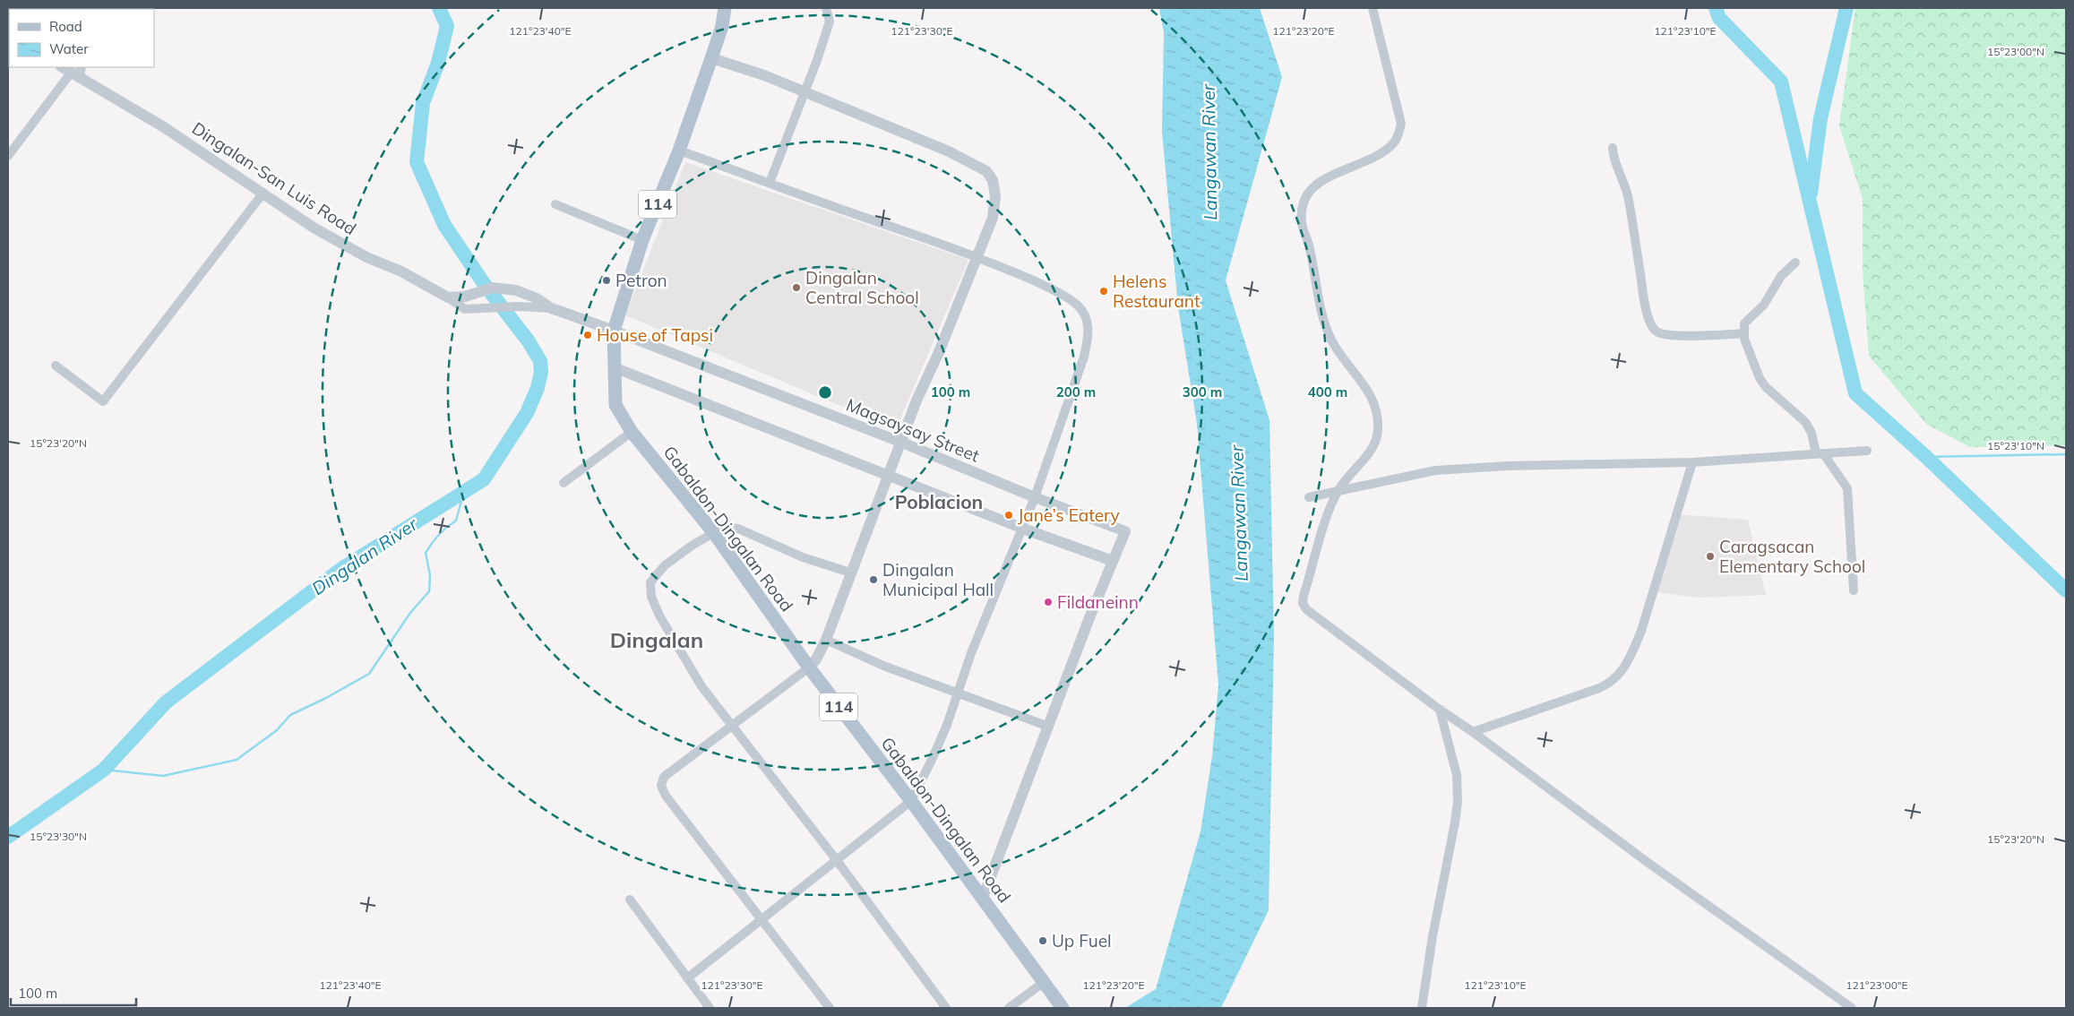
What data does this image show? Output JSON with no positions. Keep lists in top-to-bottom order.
{
  "streets": {
    "main road": ["114", "Gabaldon-Dingalan Road"],
    "street": ["Dingalan-San Luis Road", "Magsaysay Street"]
  },
  "crossings": [
    ["Dingalan-San Luis Road", "Magsaysay Street"],
    ["Magsaysay Street", "Gabaldon-Dingalan Road"]
  ],
  "districts": ["Poblacion", "Dingalan"],
  "water": ["Langawan River", "Dingalan River"],
  "places": [
    "Petron",
    "Dingalan Central School",
    "Helens Restaurant",
    "House of Tapsi",
    "Jane’s Eatery",
    "Caragsacan Elementary School",
    "Dingalan Municipal Hall",
    "Fildaneinn",
    "Up Fuel"
  ],
  "legend": ["Road", "Water"],
  "scale_bar": "100 m",
  "coordinates": [
    "121°23'10\"E",
    "121°23'40\"E",
    "121°23'30\"E",
    "121°23'20\"E",
    "15°23'00\"N",
    "15°23'20\"N",
    "15°23'10\"N",
    "15°23'30\"N",
    "121°23'00\"E"
  ],
  "rings": [
    "100 m",
    "200 m",
    "300 m",
    "400 m"
  ]
}
